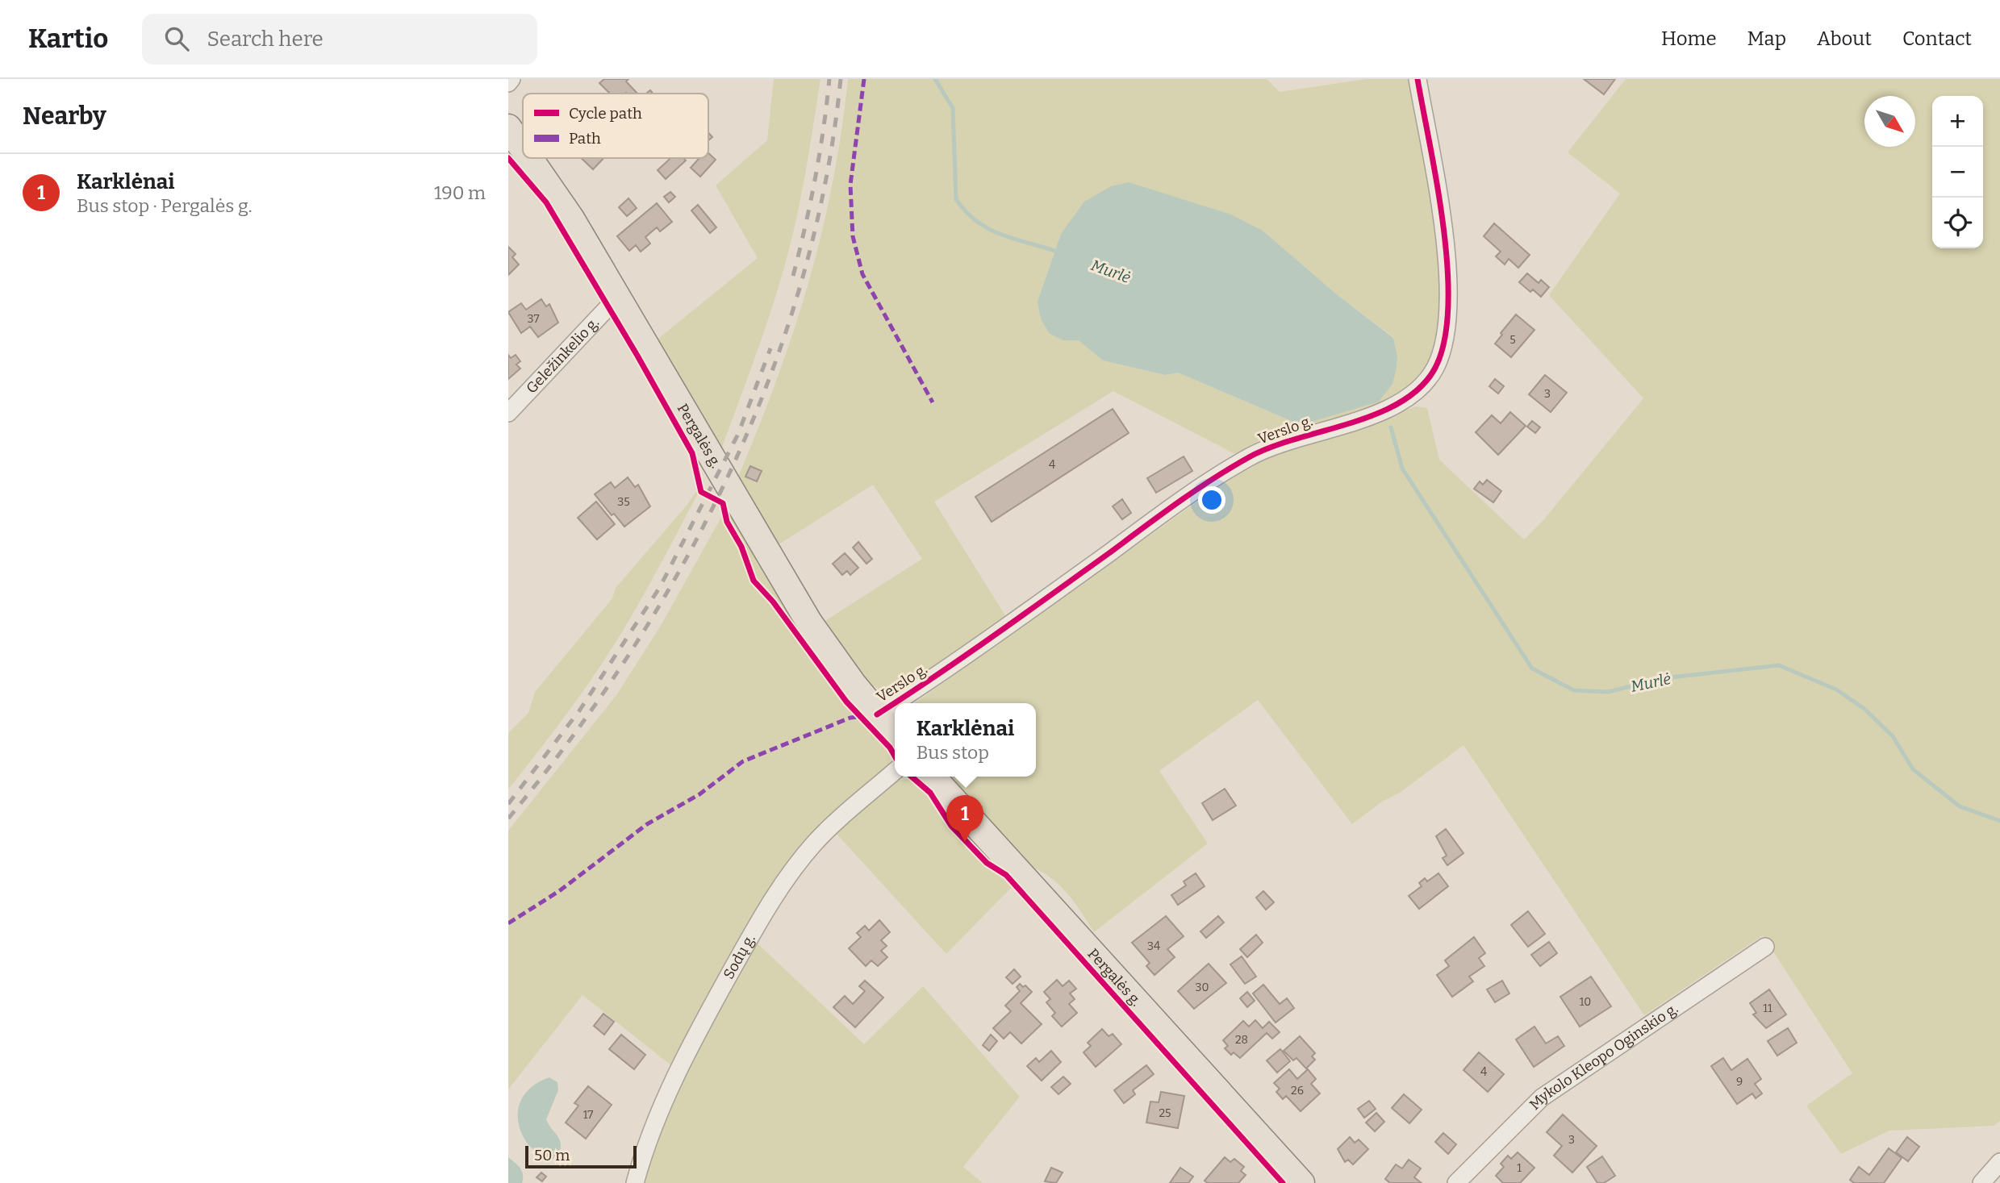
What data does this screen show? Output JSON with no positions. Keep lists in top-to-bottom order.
{
  "streets": {
    "main road": ["Pergalės g."],
    "street": [
      "Geležinkelio g.",
      "Verslo g.",
      "Sodų g.",
      "Mykolo Kleopo Oginskio g."
    ]
  },
  "crossings": [
    ["Geležinkelio g.", "Pergalės g."],
    ["Verslo g.", "Pergalės g."]
  ],
  "water": ["Murlė"],
  "house_numbers": [
    "37",
    "5",
    "3",
    "4",
    "35",
    "34",
    "30",
    "10",
    "11",
    "28",
    "4",
    "9",
    "26",
    "25",
    "17",
    "3",
    "1"
  ],
  "legend": ["Cycle path", "Path"],
  "scale_bar": "50 m",
  "north": "bottom right",
  "page": {
    "header": "Kartio",
    "search": "Search here",
    "nav": [
      "Home",
      "Map",
      "About",
      "Contact"
    ],
    "heading": "Nearby",
    "map_buttons": ["+", "−"],
    "list": [
      {
        "mark": "1",
        "name": "Karklėnai",
        "note": "Bus stop · Pergalės g.",
        "value": "190 m"
      }
    ],
    "popup": ["Karklėnai", "Bus stop"],
    "pins": "1",
    "scale": "50 m"
  }
}
